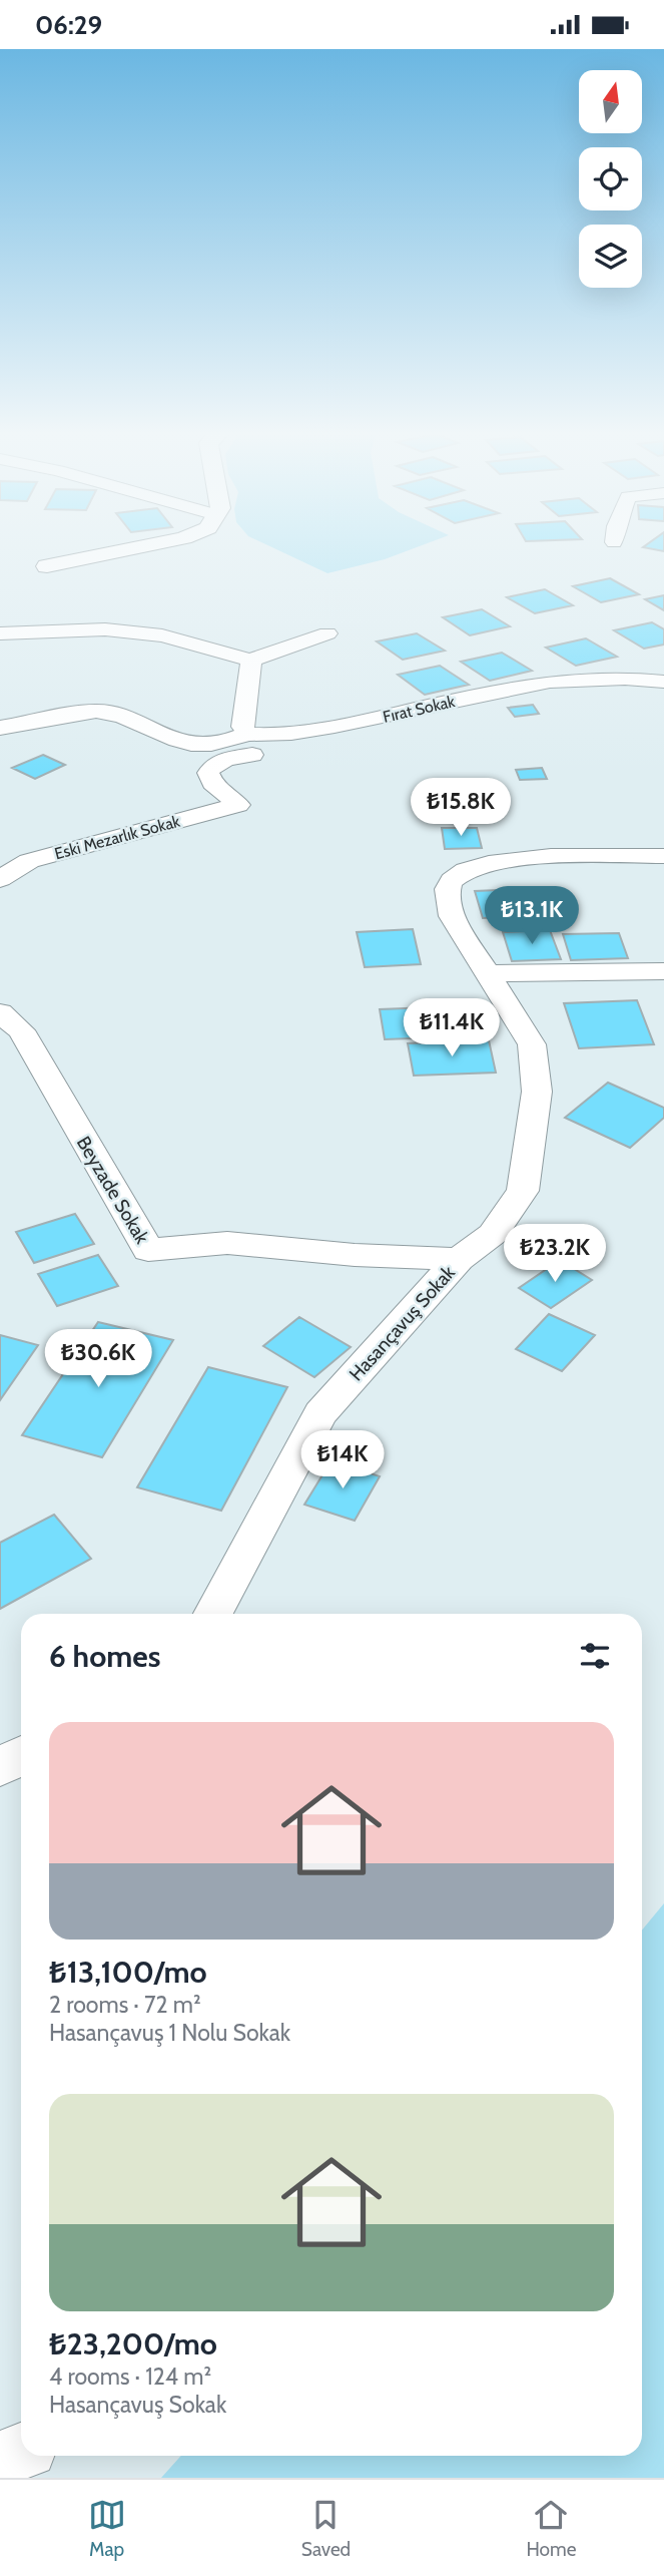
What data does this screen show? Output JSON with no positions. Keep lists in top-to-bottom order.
{
  "streets": {
    "street": [
      "Fırat Sokak",
      "Eski Mezarlık Sokak",
      "Beyzade Sokak",
      "Hasançavuş Sokak"
    ]
  },
  "crossings": [
    ["Fırat Sokak", "Eski Mezarlık Sokak"],
    ["Beyzade Sokak", "Hasançavuş Sokak"]
  ],
  "north": "top",
  "page": {
    "status": "06:29",
    "price": [
      "₺15.8K",
      "₺13.1K",
      "₺11.4K",
      "₺23.2K",
      "₺30.6K",
      "₺14K"
    ],
    "heading": "6 homes",
    "list": [
      {
        "name": "₺13,100/mo",
        "note": "2 rooms · 72 m² · Hasançavuş 1 Nolu Sokak"
      },
      {
        "name": "₺23,200/mo",
        "note": "4 rooms · 124 m² · Hasançavuş Sokak"
      }
    ],
    "tabs": ["Map", "Saved", "Home"]
  }
}
